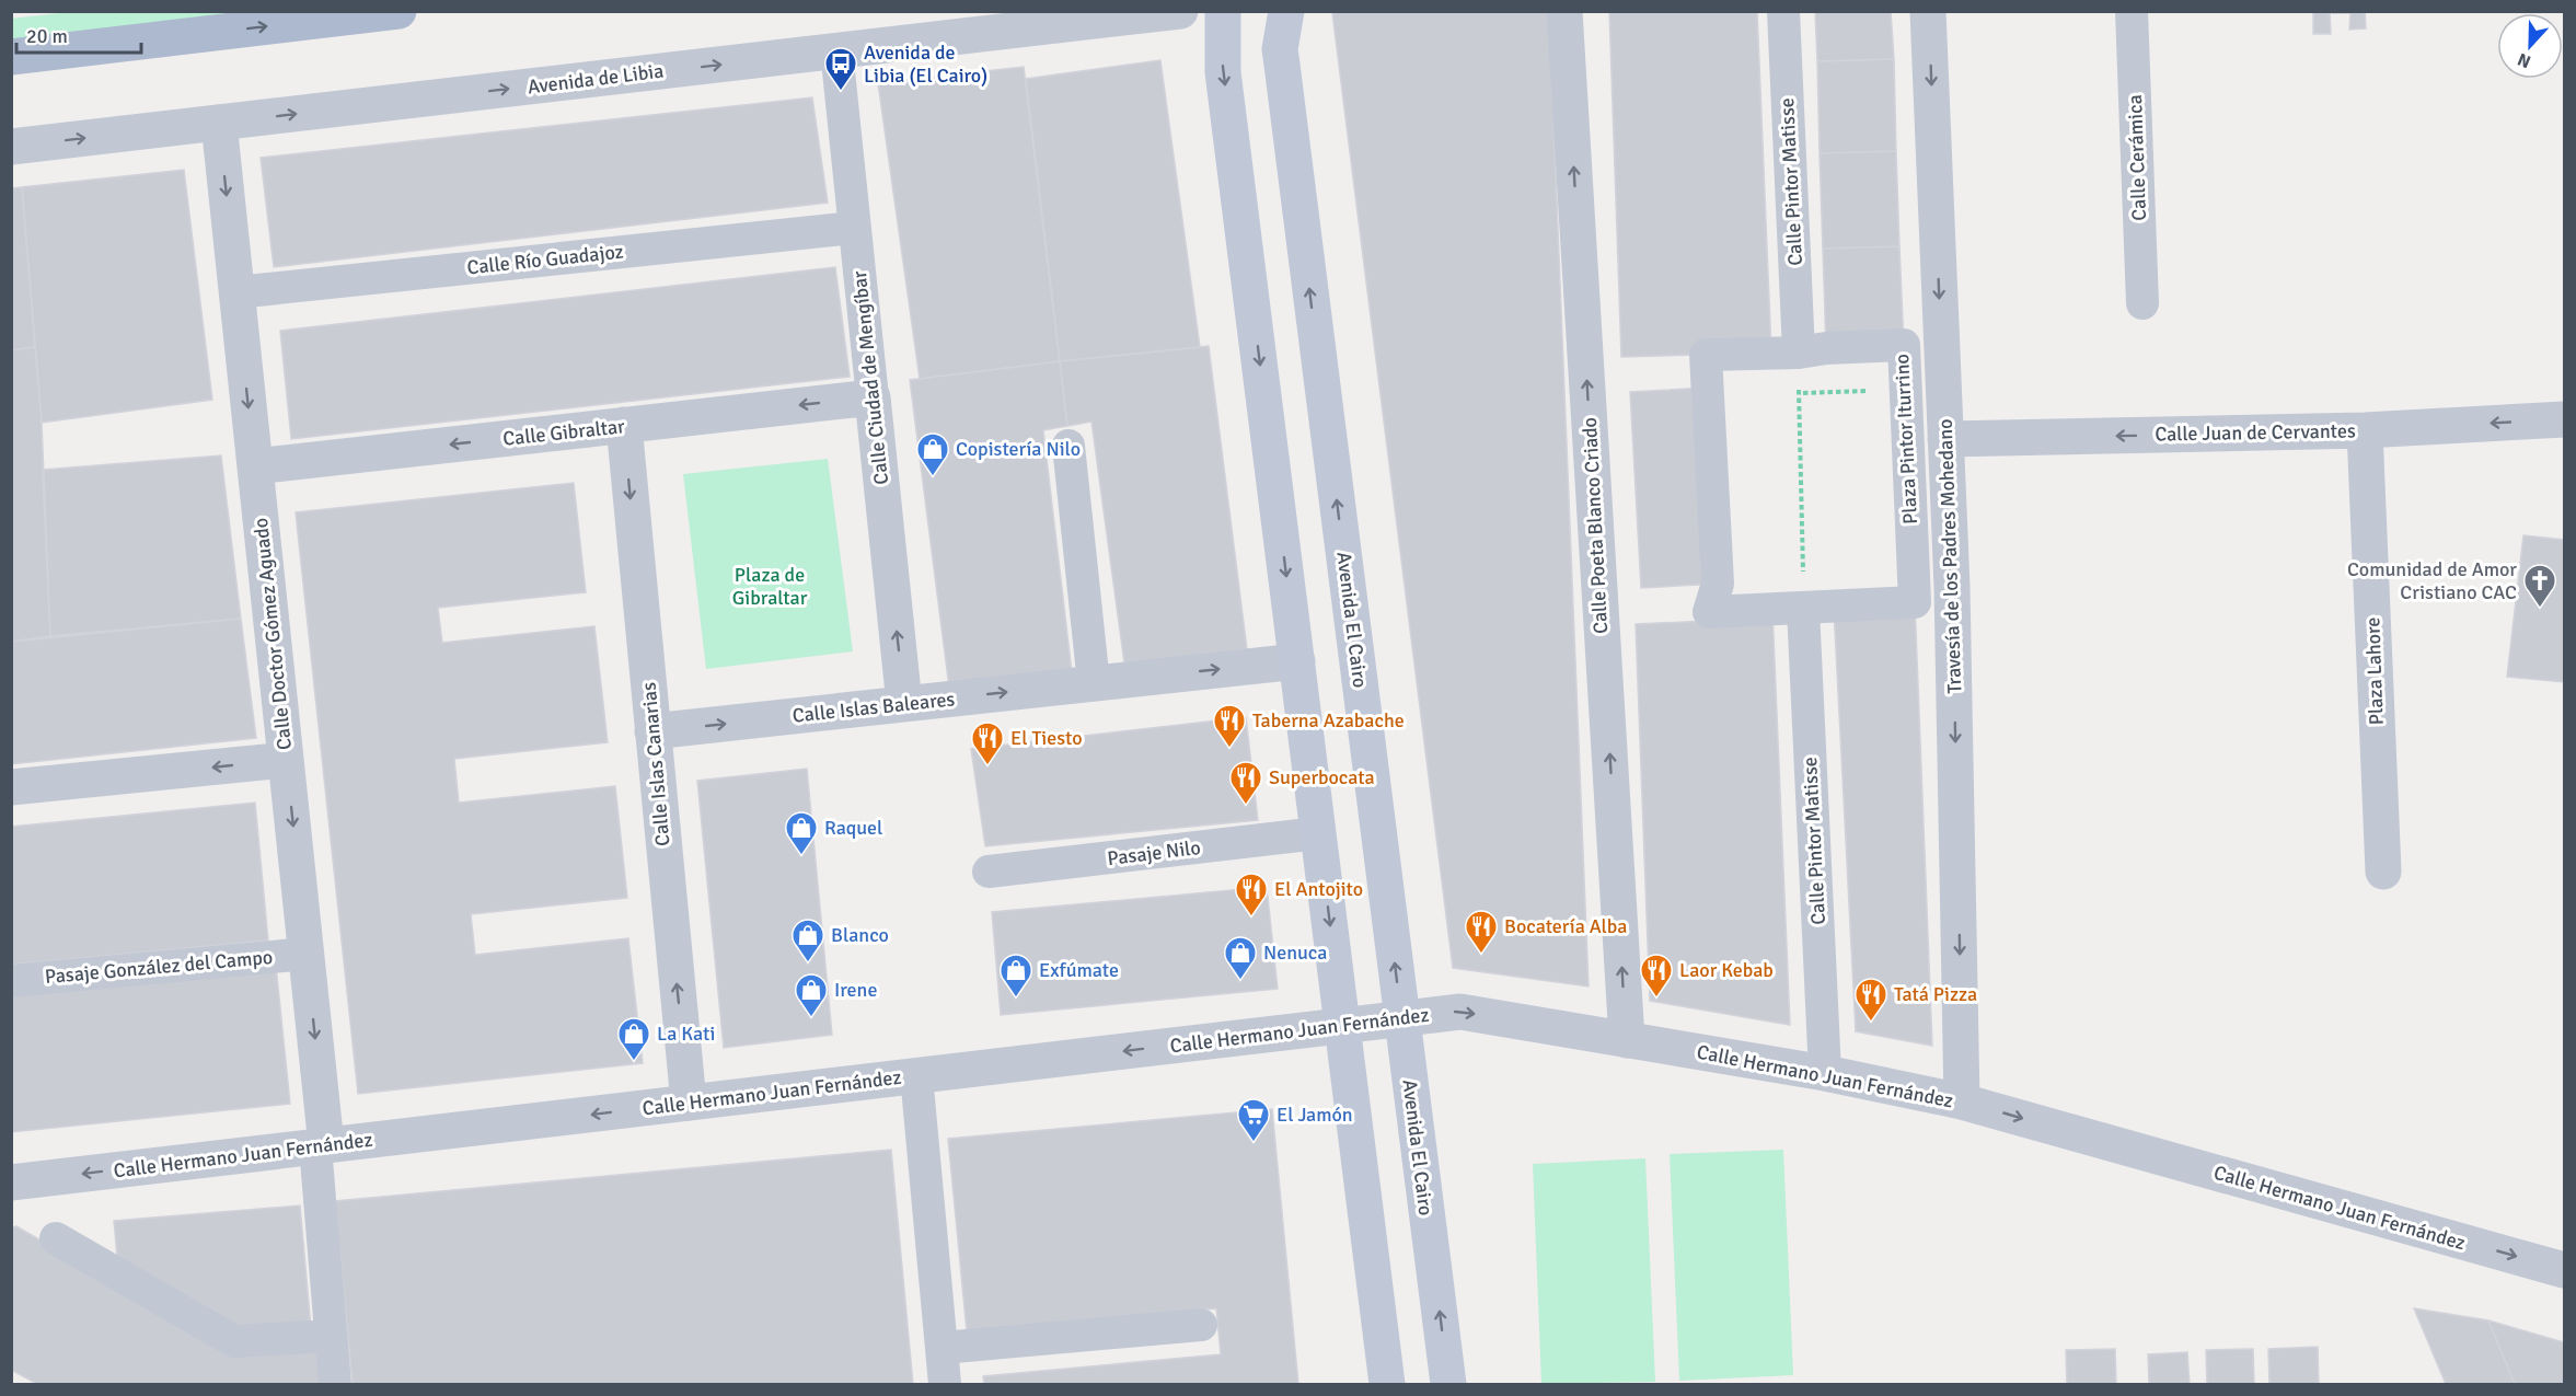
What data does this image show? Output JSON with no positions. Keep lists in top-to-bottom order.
{
  "streets": {
    "main road": ["Avenida El Cairo"],
    "street": [
      "Avenida de Libia",
      "Calle Cerámica",
      "Calle Pintor Matisse",
      "Calle Río Guadajoz",
      "Calle Ciudad de Mengíbar",
      "Calle Gibraltar",
      "Calle Juan de Cervantes",
      "Plaza Pintor Iturrino",
      "Calle Poeta Blanco Criado",
      "Travesía de los Padres Mohedano",
      "Calle Doctor Gómez Aguado",
      "Plaza Lahore",
      "Calle Islas Baleares",
      "Calle Islas Canarias",
      "Pasaje Nilo",
      "Pasaje González del Campo",
      "Calle Hermano Juan Fernández"
    ]
  },
  "crossings": [
    ["Avenida de Libia", "Calle Ciudad de Mengíbar"],
    ["Avenida de Libia", "Calle Doctor Gómez Aguado"],
    ["Calle Pintor Matisse", "Plaza Pintor Iturrino"],
    ["Calle Pintor Matisse", "Calle Hermano Juan Fernández"],
    ["Calle Río Guadajoz", "Calle Ciudad de Mengíbar"],
    ["Calle Río Guadajoz", "Calle Doctor Gómez Aguado"],
    ["Calle Ciudad de Mengíbar", "Calle Gibraltar"],
    ["Calle Ciudad de Mengíbar", "Calle Islas Baleares"],
    ["Calle Gibraltar", "Calle Doctor Gómez Aguado"],
    ["Calle Gibraltar", "Calle Islas Canarias"],
    ["Calle Juan de Cervantes", "Travesía de los Padres Mohedano"],
    ["Calle Juan de Cervantes", "Plaza Lahore"],
    ["Calle Poeta Blanco Criado", "Calle Hermano Juan Fernández"],
    ["Travesía de los Padres Mohedano", "Calle Hermano Juan Fernández"],
    ["Avenida El Cairo", "Calle Hermano Juan Fernández"],
    ["Calle Doctor Gómez Aguado", "Pasaje González del Campo"],
    ["Calle Doctor Gómez Aguado", "Calle Hermano Juan Fernández"],
    ["Calle Islas Baleares", "Calle Islas Canarias"],
    ["Calle Islas Canarias", "Calle Hermano Juan Fernández"]
  ],
  "one_way": [
    "Avenida de Libia",
    "Calle Gibraltar",
    "Calle Juan de Cervantes",
    "Calle Poeta Blanco Criado",
    "Travesía de los Padres Mohedano",
    "Calle Doctor Gómez Aguado",
    "Calle Islas Baleares"
  ],
  "parks": ["Plaza de Gibraltar"],
  "places": {
    "bus stop": ["Avenida de Libia (El Cairo)"],
    "shop": [
      "Copistería Nilo",
      "Raquel",
      "Blanco",
      "Nenuca",
      "Exfúmate",
      "Irene",
      "La Kati"
    ],
    "church": ["Comunidad de Amor Cristiano CAC"],
    "restaurant": [
      "Taberna Azabache",
      "El Tiesto",
      "Superbocata",
      "El Antojito",
      "Bocatería Alba",
      "Laor Kebab",
      "Tatá Pizza"
    ],
    "supermarket": ["El Jamón"]
  },
  "scale_bar": "20 m",
  "north": "bottom"
}
